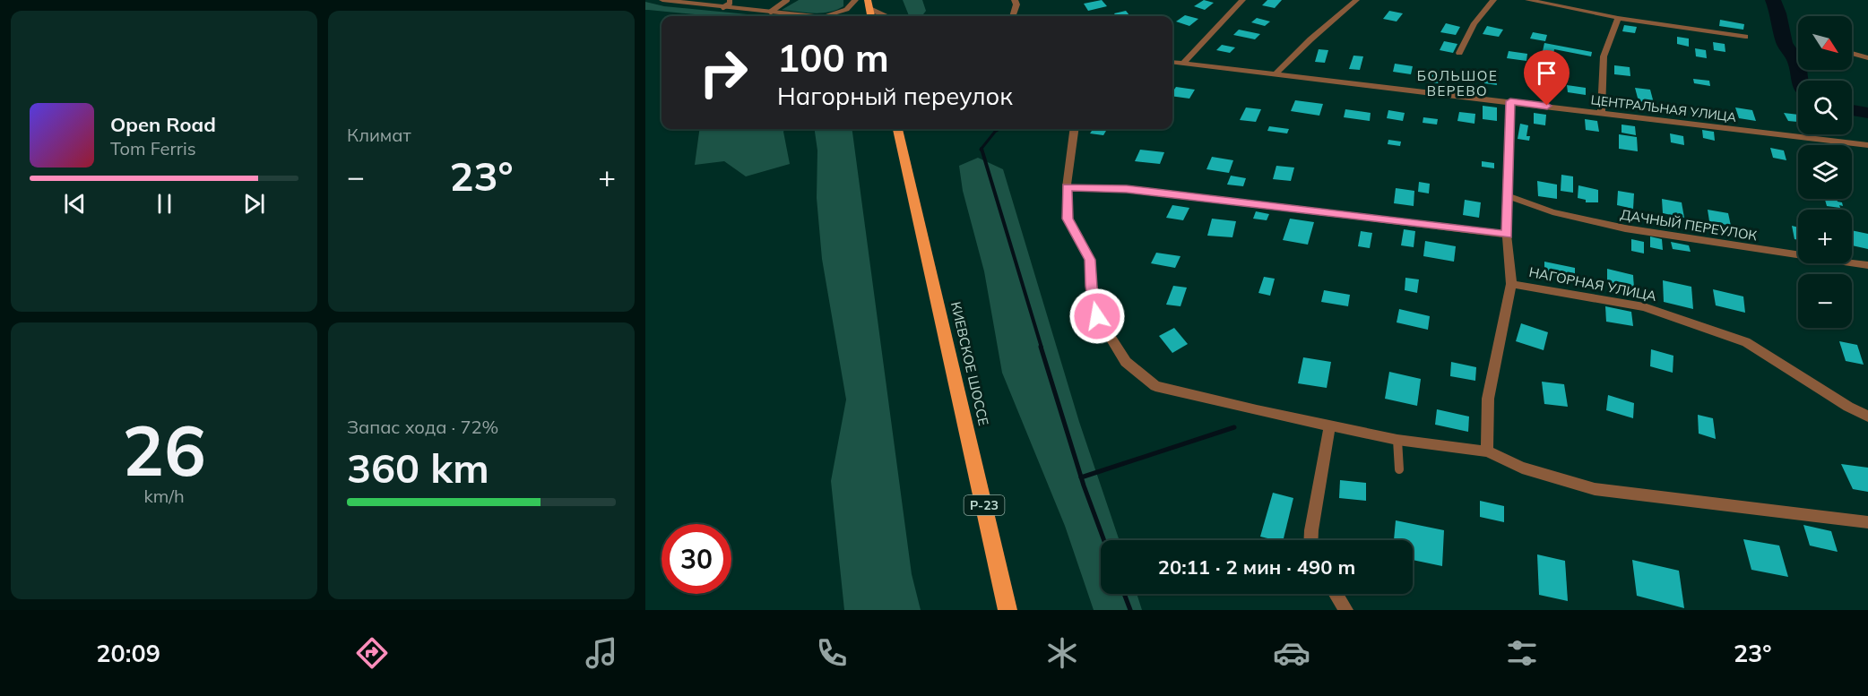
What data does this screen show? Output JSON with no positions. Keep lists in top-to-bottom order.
{
  "streets": {
    "main road": ["КИЕВСКОЕ ШОССЕ", "Р-23"],
    "street": ["ЦЕНТРАЛЬНАЯ УЛИЦА", "ДАЧНЫЙ ПЕРЕУЛОК", "НАГОРНАЯ УЛИЦА"]
  },
  "districts": ["БОЛЬШОЕ ВЕРЕВО"],
  "north": "bottom right",
  "page": {
    "tile": [
      "Климат",
      ["26", "km/h"],
      ["Запас хода · 72%", "360 km"]
    ],
    "map_buttons": ["+", "−"],
    "turn": ["100 m", "Нагорный переулок"],
    "song": ["Open Road", "Tom Ferris"],
    "heat": ["−", "23°", "+"],
    "limit": "30",
    "trip": "20:11 · 2 мин · 490 m",
    "tabs": ["20:09", "23°"]
  }
}
